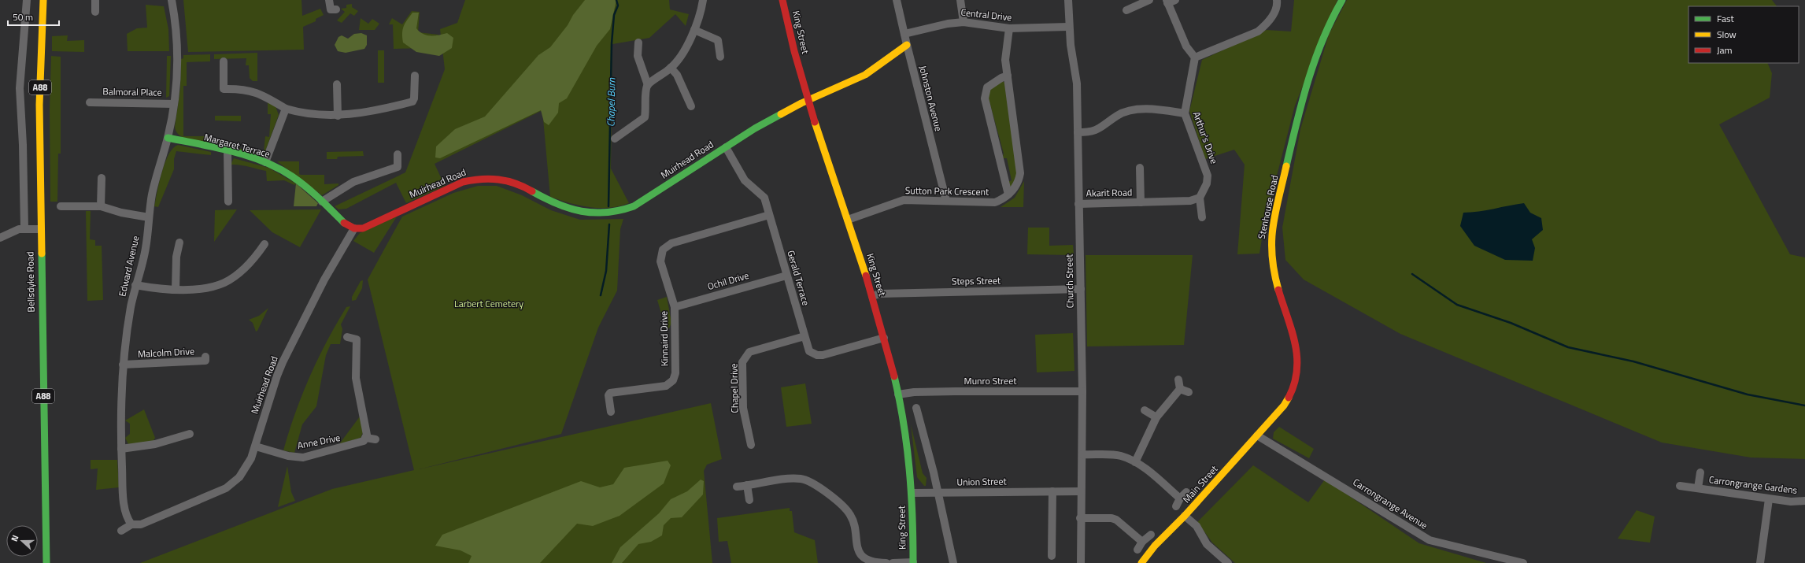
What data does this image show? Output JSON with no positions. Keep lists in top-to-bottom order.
{
  "streets": {
    "street": [
      "Central Drive",
      "King Street",
      "A88",
      "Balmoral Place",
      "Johnston Avenue",
      "Arthur's Drive",
      "Margaret Terrace",
      "Muirhead Road",
      "Sutton Park Crescent",
      "Akarit Road",
      "Stenhouse Road",
      "Edward Avenue",
      "Gerald Terrace",
      "Ochil Drive",
      "Steps Street",
      "Church Street",
      "Bellsdyke Road",
      "Kinnaird Drive",
      "Malcolm Drive",
      "Munro Street",
      "Chapel Drive",
      "Anne Drive",
      "Union Street",
      "Main Street",
      "Carrongrange Gardens",
      "Carrongrange Avenue"
    ]
  },
  "crossings": [
    ["Central Drive", "Johnston Avenue"],
    ["Central Drive", "Sutton Park Crescent"],
    ["Central Drive", "Church Street"],
    ["King Street", "Muirhead Road"],
    ["King Street", "Sutton Park Crescent"],
    ["King Street", "Gerald Terrace"],
    ["King Street", "Steps Street"],
    ["King Street", "Munro Street"],
    ["King Street", "Union Street"],
    ["Balmoral Place", "Edward Avenue"],
    ["Johnston Avenue", "Muirhead Road"],
    ["Johnston Avenue", "Sutton Park Crescent"],
    ["Arthur's Drive", "Akarit Road"],
    ["Margaret Terrace", "Muirhead Road"],
    ["Margaret Terrace", "Edward Avenue"],
    ["Muirhead Road", "Edward Avenue"],
    ["Muirhead Road", "Gerald Terrace"],
    ["Muirhead Road", "Anne Drive"],
    ["Akarit Road", "Church Street"],
    ["Stenhouse Road", "Main Street"],
    ["Edward Avenue", "Malcolm Drive"],
    ["Gerald Terrace", "Ochil Drive"],
    ["Gerald Terrace", "Kinnaird Drive"],
    ["Gerald Terrace", "Chapel Drive"],
    ["Ochil Drive", "Kinnaird Drive"],
    ["Steps Street", "Church Street"],
    ["Church Street", "Munro Street"],
    ["Church Street", "Union Street"],
    ["Main Street", "Carrongrange Avenue"]
  ],
  "water": ["Chapel Burn"],
  "parks": ["Larbert Cemetery"],
  "legend": ["Fast", "Slow", "Jam"],
  "scale_bar": "50 m",
  "north": "left"
}
